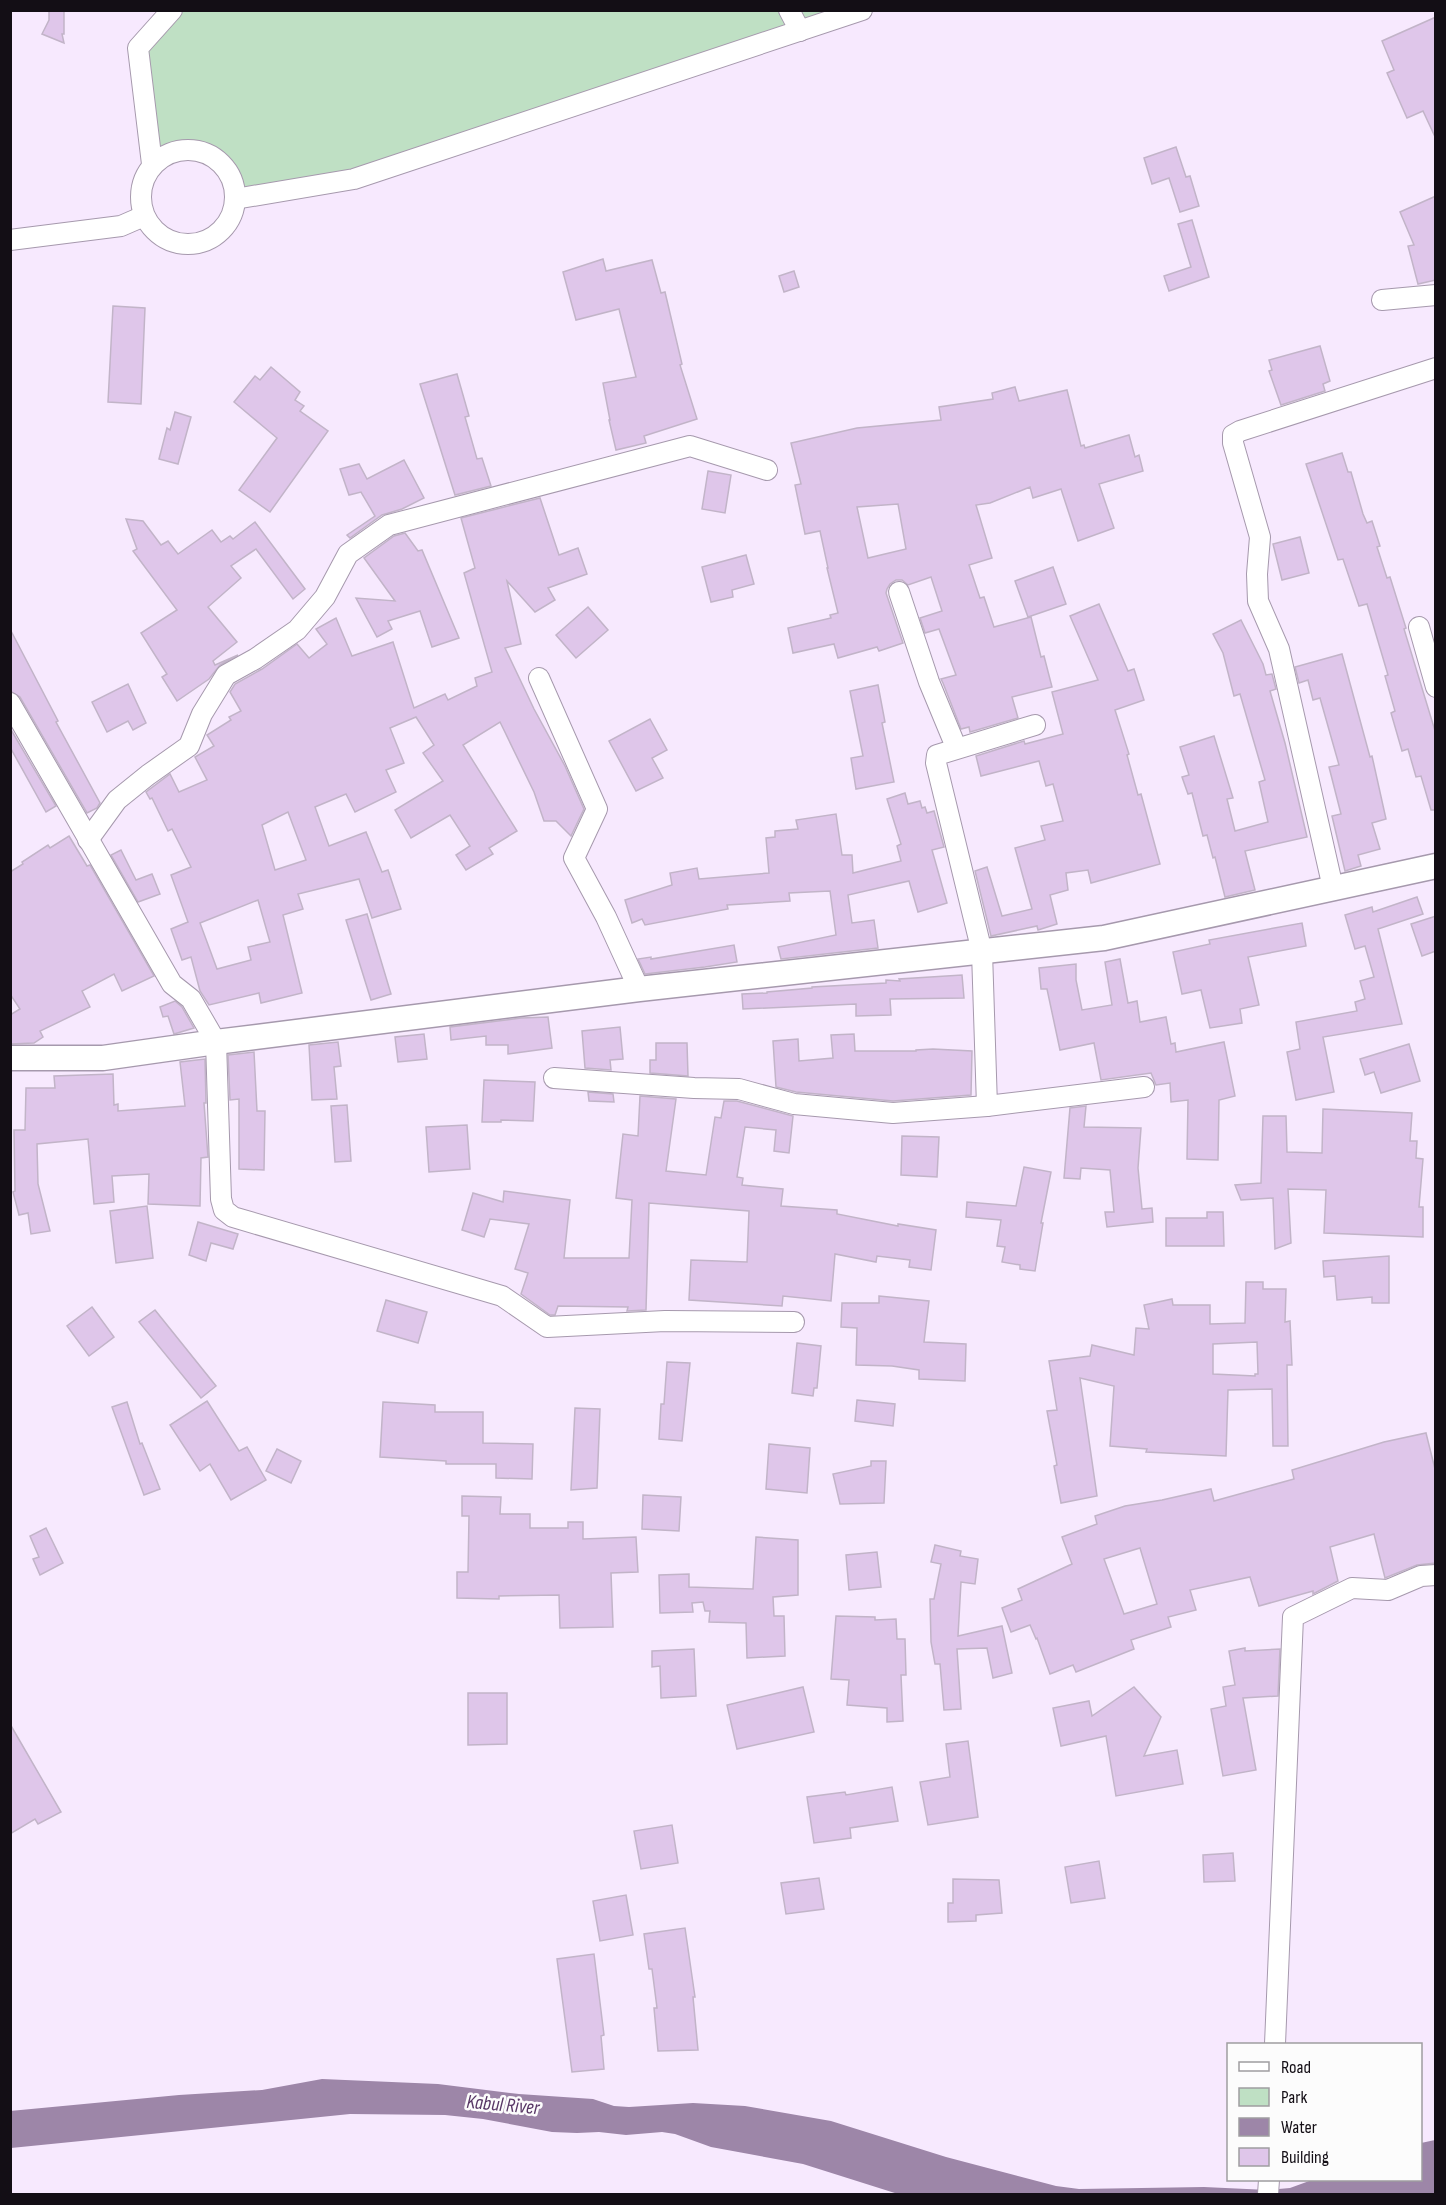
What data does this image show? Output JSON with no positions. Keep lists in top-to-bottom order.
{
  "water": ["Kabul River"],
  "legend": [
    "Road",
    "Park",
    "Water",
    "Building"
  ]
}
